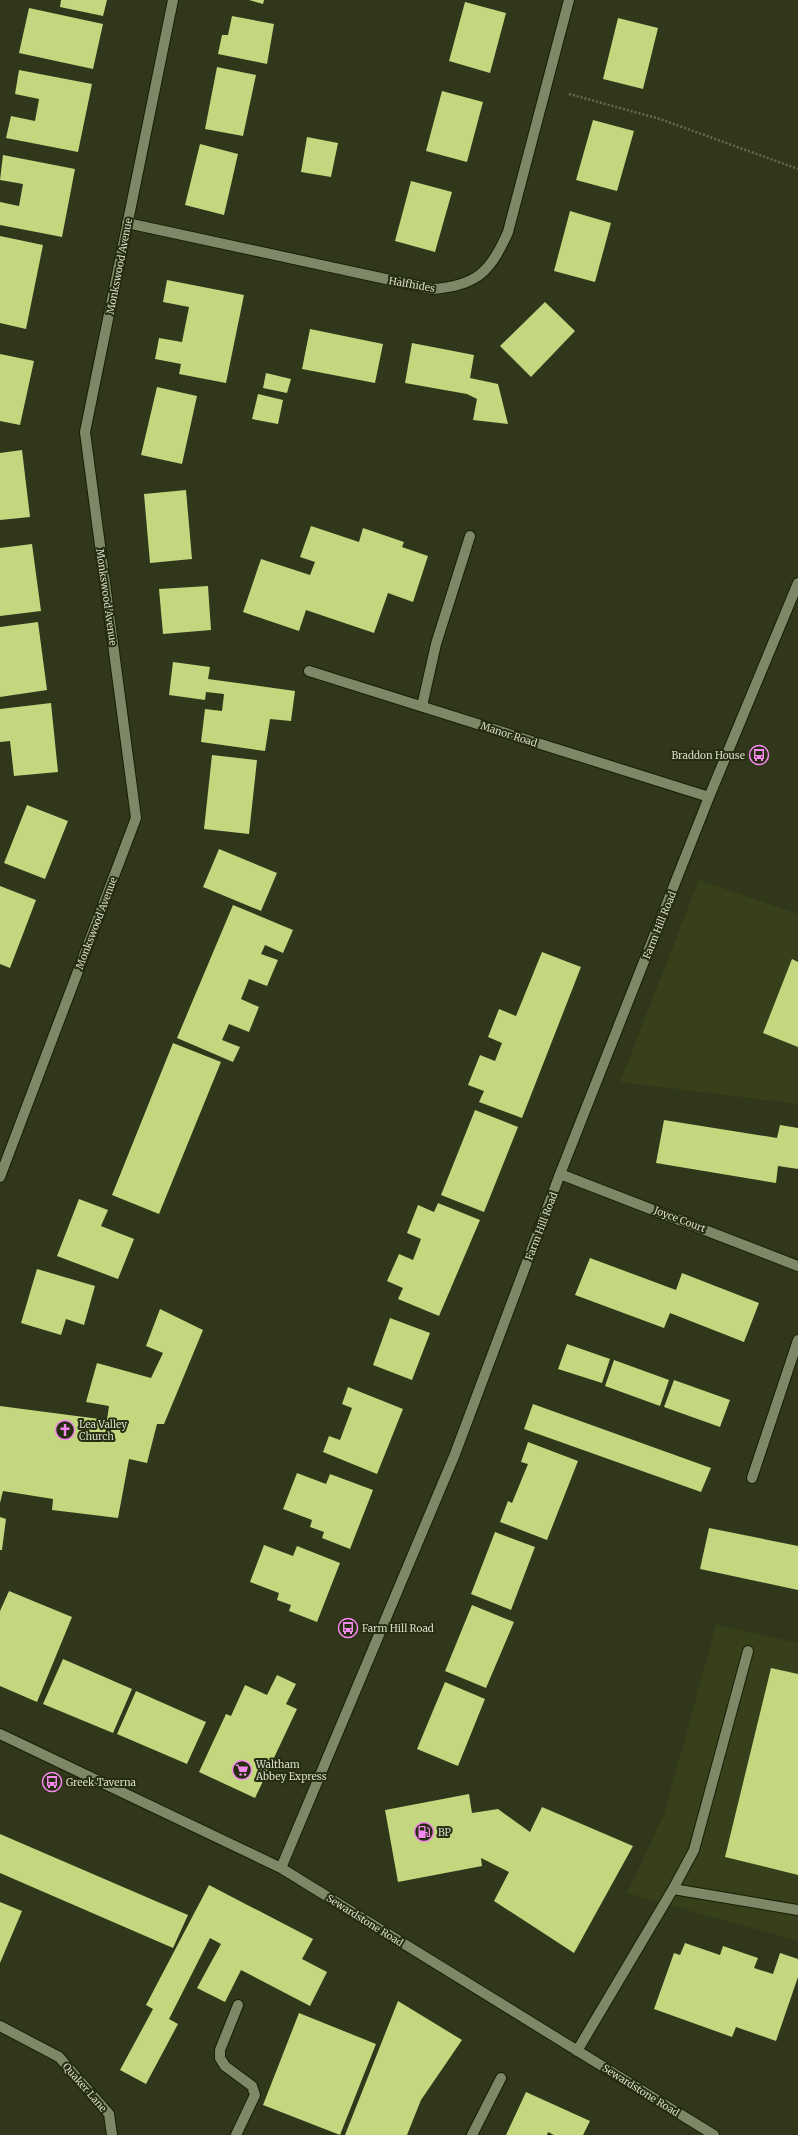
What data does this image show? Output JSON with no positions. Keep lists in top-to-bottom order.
{
  "streets": {
    "street": [
      "Monkswood Avenue",
      "Halfhides",
      "Manor Road",
      "Farm Hill Road",
      "Joyce Court",
      "Sewardstone Road",
      "Quaker Lane"
    ]
  },
  "crossings": [
    ["Monkswood Avenue", "Halfhides"],
    ["Manor Road", "Farm Hill Road"],
    ["Farm Hill Road", "Joyce Court"],
    ["Farm Hill Road", "Sewardstone Road"]
  ],
  "places": {
    "bus stop": ["Braddon House", "Farm Hill Road", "Greek Taverna"],
    "church": ["Lea Valley Church"],
    "supermarket": ["Waltham Abbey Express"],
    "fuel station": ["BP"]
  }
}
